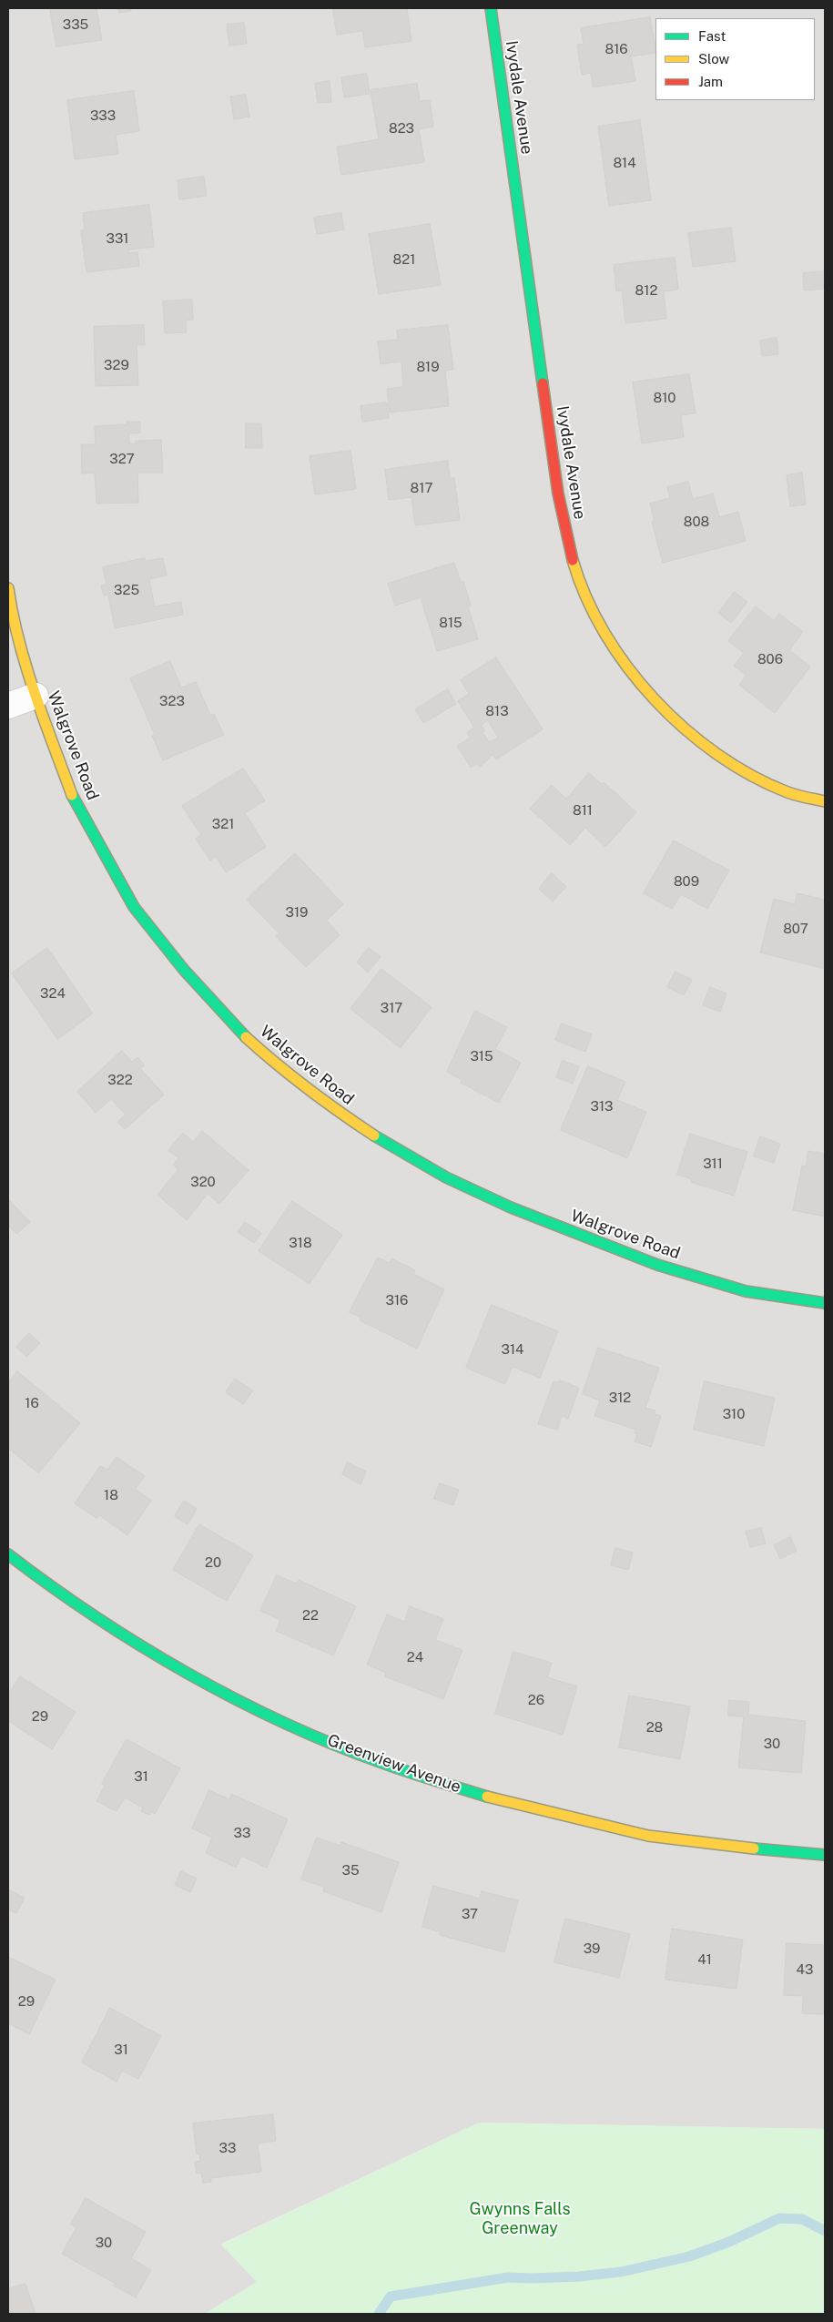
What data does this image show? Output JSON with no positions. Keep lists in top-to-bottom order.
{
  "streets": {
    "street": ["Ivydale Avenue", "Walgrove Road", "Greenview Avenue"]
  },
  "parks": ["Gwynns Falls Greenway"],
  "house_numbers": [
    "335",
    "816",
    "333",
    "823",
    "814",
    "331",
    "821",
    "812",
    "329",
    "819",
    "810",
    "327",
    "817",
    "808",
    "325",
    "815",
    "806",
    "323",
    "813",
    "811",
    "321",
    "809",
    "319",
    "807",
    "324",
    "317",
    "315",
    "322",
    "313",
    "311",
    "320",
    "318",
    "316",
    "314",
    "312",
    "16",
    "310",
    "18",
    "20",
    "22",
    "24",
    "26",
    "29",
    "28",
    "30",
    "31",
    "33",
    "35",
    "37",
    "39",
    "41",
    "43",
    "29",
    "31",
    "33",
    "30"
  ],
  "legend": ["Fast", "Slow", "Jam"]
}
